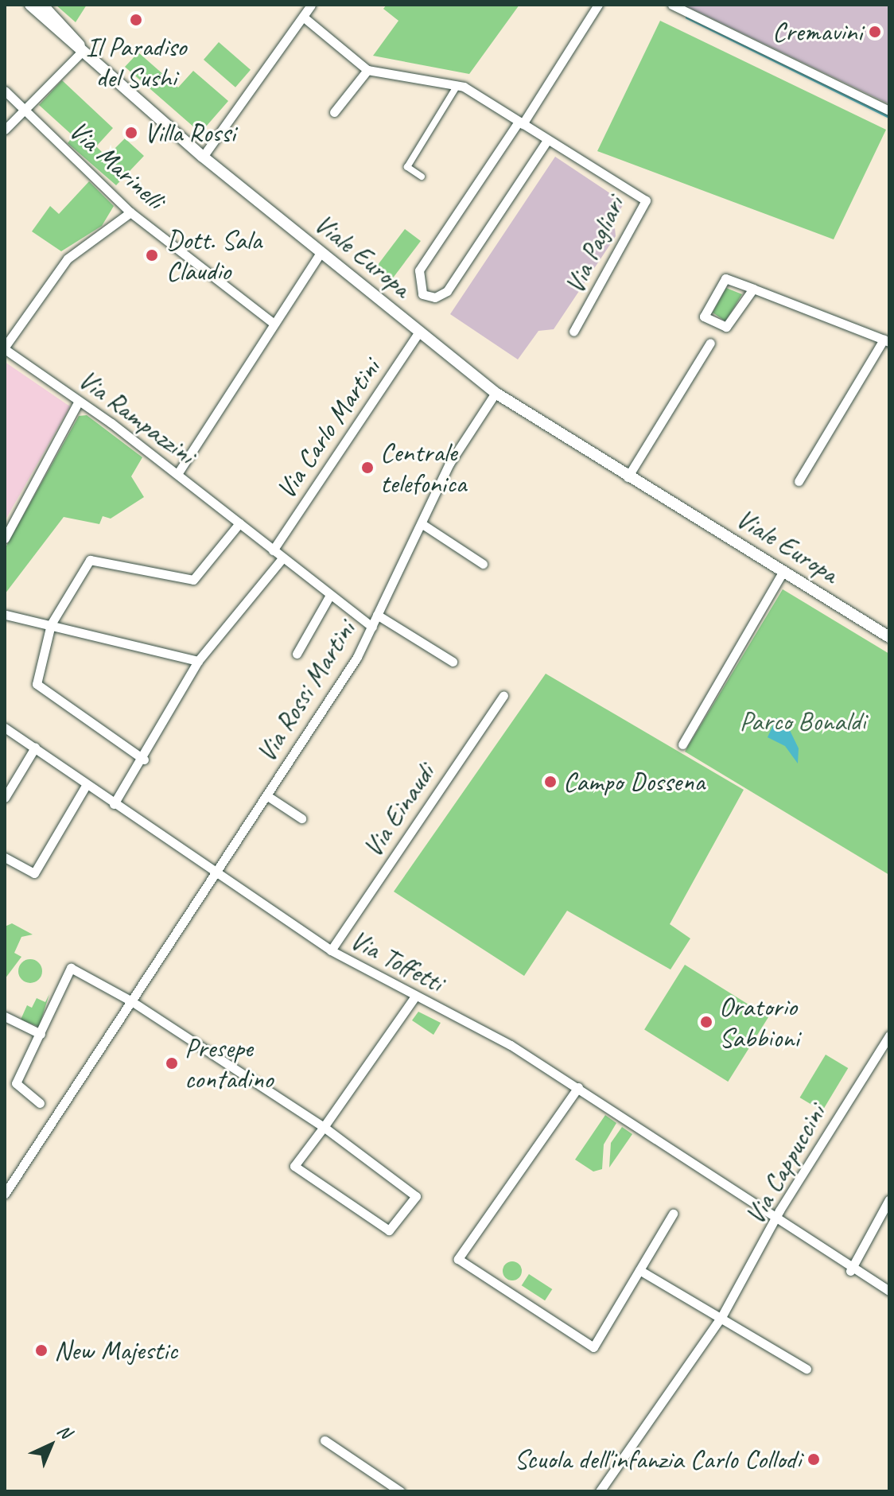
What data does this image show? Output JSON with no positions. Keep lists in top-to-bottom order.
{
  "streets": {
    "street": [
      "Via Marinelli",
      "Via Pagliari",
      "Viale Europa",
      "Via Rampazzini",
      "Via Carlo Martini",
      "Via Rossi Martini",
      "Via Einaudi",
      "Via Toffetti",
      "Via Cappuccini"
    ]
  },
  "crossings": [
    ["Viale Europa", "Via Carlo Martini"],
    ["Viale Europa", "Via Rossi Martini"],
    ["Via Rampazzini", "Via Carlo Martini"],
    ["Via Rampazzini", "Via Rossi Martini"],
    ["Via Rossi Martini", "Via Toffetti"],
    ["Via Einaudi", "Via Toffetti"],
    ["Via Toffetti", "Via Cappuccini"]
  ],
  "parks": ["Parco Bonaldi"],
  "places": [
    "Il Paradiso del Sushi",
    "Cremavini",
    "Villa Rossi",
    "Dott. Sala Claudio",
    "Centrale telefonica",
    "Campo Dossena",
    "Oratorio Sabbioni",
    "Presepe contadino",
    "New Majestic",
    "Scuola dell'infanzia Carlo Collodi"
  ],
  "north": "top right"
}
